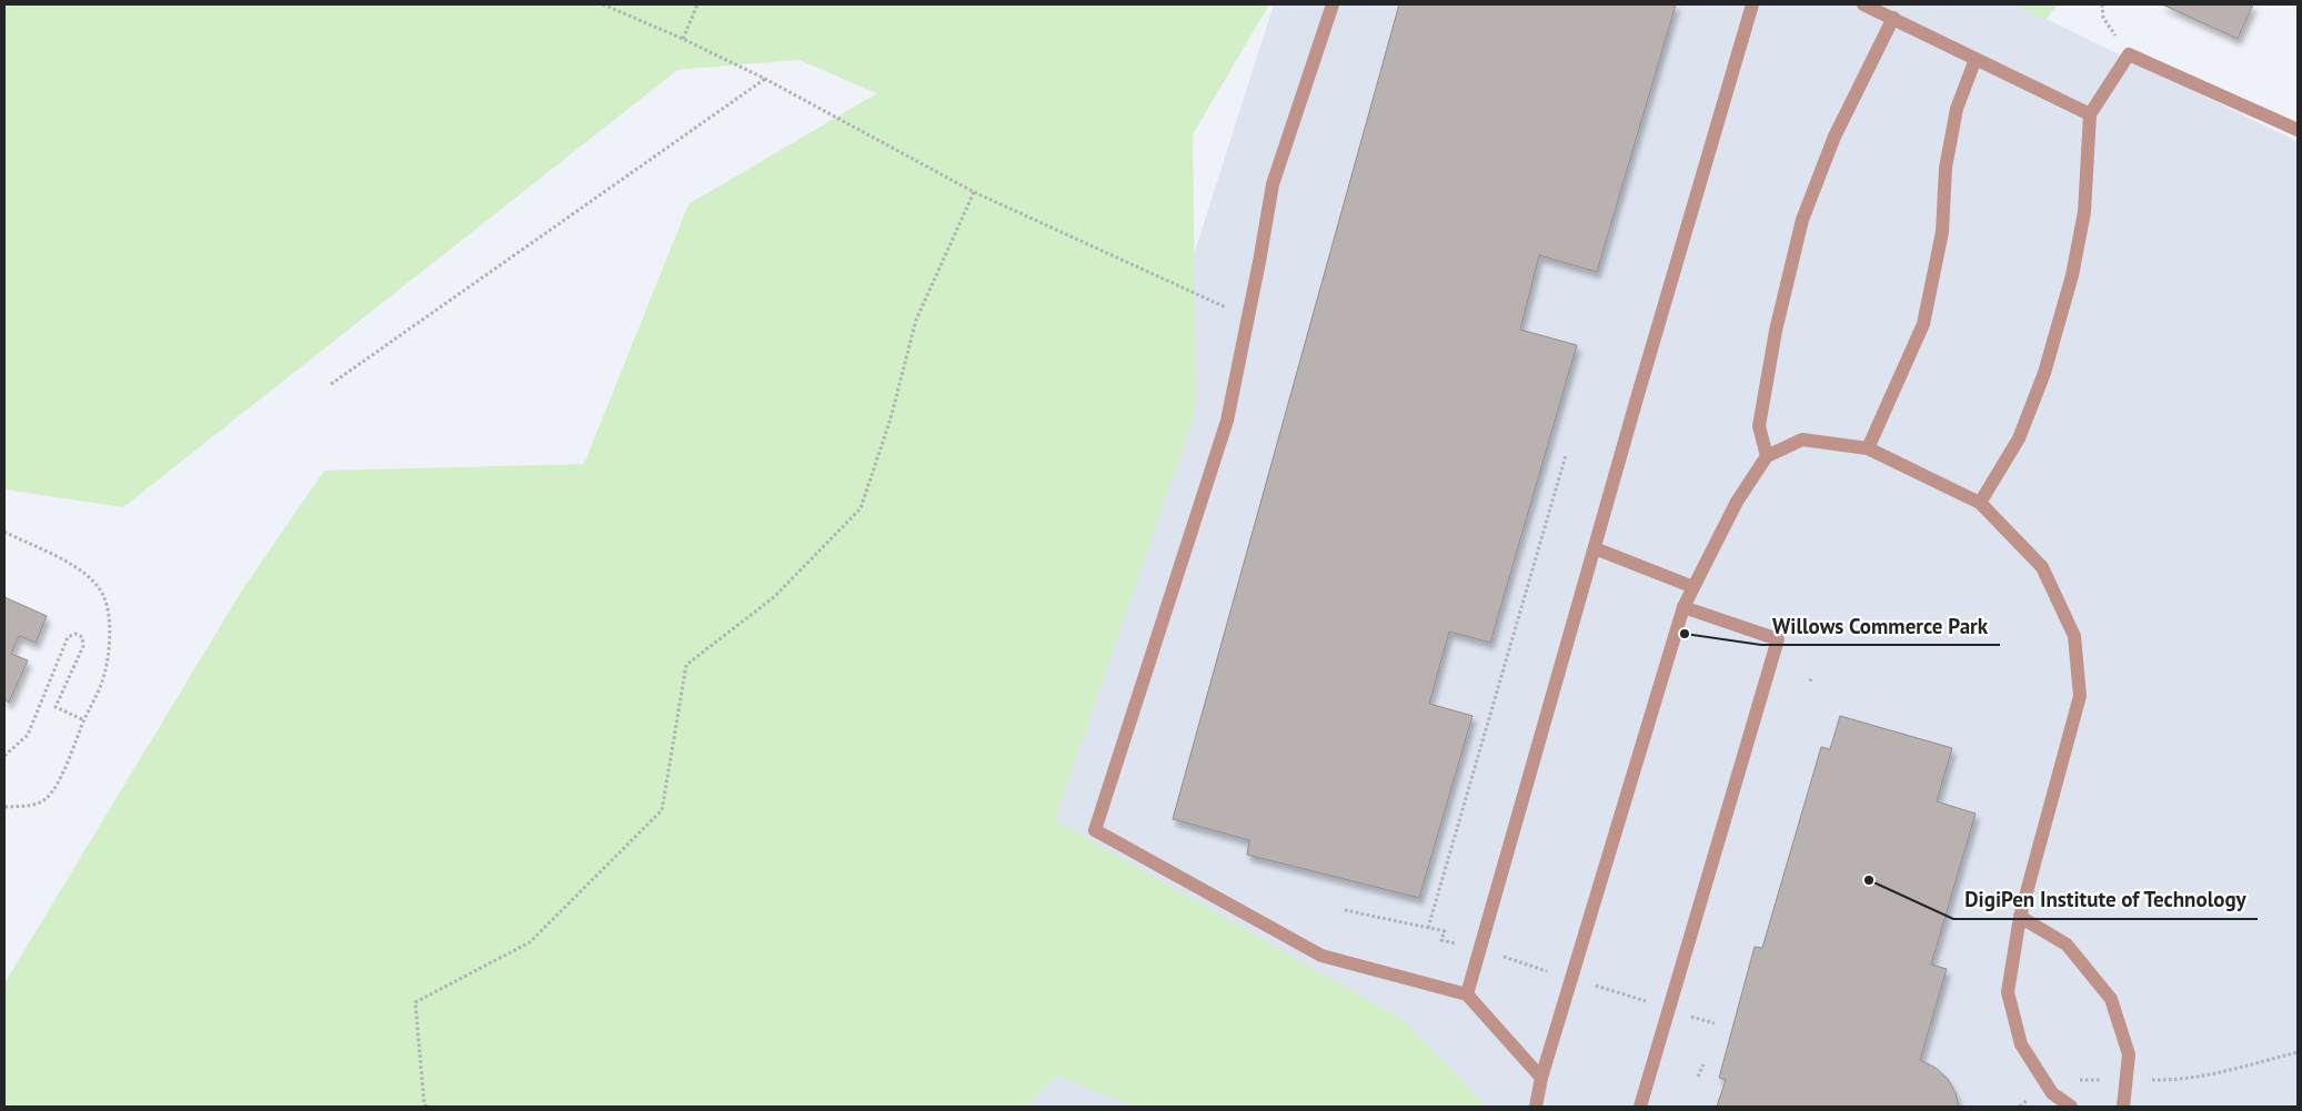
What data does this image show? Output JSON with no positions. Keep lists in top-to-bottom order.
{
  "places": ["Willows Commerce Park", "DigiPen Institute of Technology"]
}
